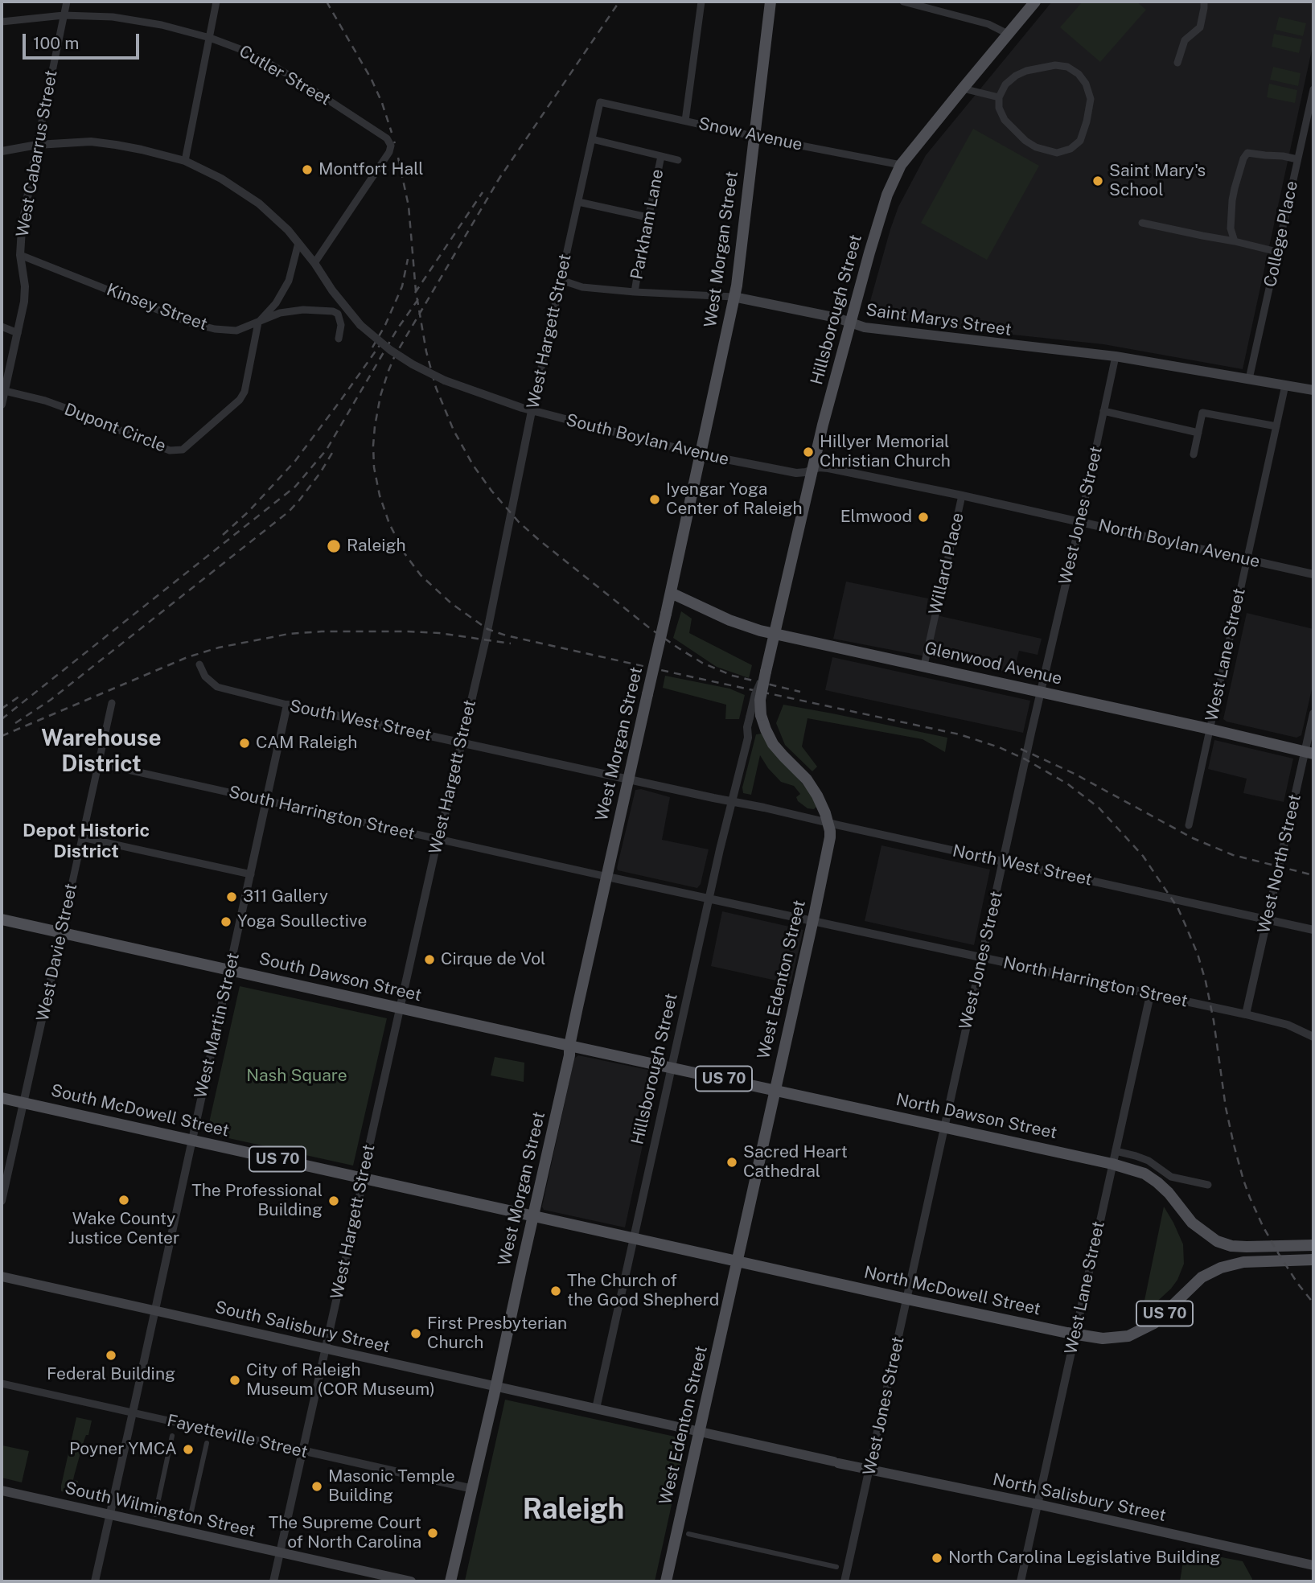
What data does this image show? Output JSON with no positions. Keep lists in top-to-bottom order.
{
  "streets": {
    "main road": [
      "West Morgan Street",
      "Hillsborough Street",
      "Saint Marys Street",
      "Glenwood Avenue",
      "South Dawson Street",
      "West Edenton Street",
      "US 70",
      "South McDowell Street",
      "North Dawson Street",
      "North McDowell Street",
      "South Salisbury Street",
      "North Salisbury Street",
      "South Wilmington Street"
    ],
    "street": [
      "Cutler Street",
      "Snow Avenue",
      "West Cabarrus Street",
      "Parkham Lane",
      "College Place",
      "Kinsey Street",
      "West Hargett Street",
      "Dupont Circle",
      "South Boylan Avenue",
      "West Jones Street",
      "North Boylan Avenue",
      "Willard Place",
      "West Lane Street",
      "South West Street",
      "South Harrington Street",
      "West North Street",
      "North West Street",
      "West Davie Street",
      "North Harrington Street",
      "West Martin Street",
      "Fayetteville Street"
    ]
  },
  "crossings": [
    ["Cutler Street", "West Cabarrus Street"],
    ["Cutler Street", "South Boylan Avenue"],
    ["Snow Avenue", "West Morgan Street"],
    ["Snow Avenue", "Hillsborough Street"],
    ["Snow Avenue", "West Hargett Street"],
    ["West Cabarrus Street", "Kinsey Street"],
    ["West Cabarrus Street", "Dupont Circle"],
    ["West Cabarrus Street", "South Boylan Avenue"],
    ["Parkham Lane", "Saint Marys Street"],
    ["College Place", "Saint Marys Street"],
    ["West Morgan Street", "Saint Marys Street"],
    ["West Morgan Street", "South Boylan Avenue"],
    ["West Morgan Street", "Glenwood Avenue"],
    ["West Morgan Street", "South West Street"],
    ["West Morgan Street", "South Harrington Street"],
    ["West Morgan Street", "South Dawson Street"],
    ["West Morgan Street", "South McDowell Street"],
    ["West Morgan Street", "South Salisbury Street"],
    ["West Morgan Street", "Fayetteville Street"],
    ["Kinsey Street", "Dupont Circle"],
    ["Hillsborough Street", "Saint Marys Street"],
    ["Hillsborough Street", "South Boylan Avenue"],
    ["Hillsborough Street", "North Boylan Avenue"],
    ["Hillsborough Street", "Glenwood Avenue"],
    ["Hillsborough Street", "South West Street"],
    ["Hillsborough Street", "South Harrington Street"],
    ["Hillsborough Street", "North West Street"],
    ["Hillsborough Street", "South Dawson Street"],
    ["Hillsborough Street", "West Edenton Street"],
    ["Hillsborough Street", "North Harrington Street"],
    ["Hillsborough Street", "South McDowell Street"],
    ["Hillsborough Street", "North Dawson Street"],
    ["Hillsborough Street", "North McDowell Street"],
    ["Hillsborough Street", "South Salisbury Street"],
    ["Hillsborough Street", "North Salisbury Street"],
    ["Saint Marys Street", "West Hargett Street"],
    ["Saint Marys Street", "West Jones Street"],
    ["Saint Marys Street", "West Lane Street"],
    ["West Hargett Street", "South Boylan Avenue"],
    ["West Hargett Street", "South West Street"],
    ["West Hargett Street", "South Harrington Street"],
    ["West Hargett Street", "South Dawson Street"],
    ["West Hargett Street", "South McDowell Street"],
    ["West Hargett Street", "South Salisbury Street"],
    ["West Hargett Street", "Fayetteville Street"],
    ["West Hargett Street", "South Wilmington Street"],
    ["South Boylan Avenue", "North Boylan Avenue"],
    ["West Jones Street", "North Boylan Avenue"],
    ["West Jones Street", "Glenwood Avenue"],
    ["West Jones Street", "North West Street"],
    ["West Jones Street", "North Harrington Street"],
    ["West Jones Street", "North Dawson Street"],
    ["West Jones Street", "North McDowell Street"],
    ["West Jones Street", "North Salisbury Street"],
    ["North Boylan Avenue", "Willard Place"],
    ["North Boylan Avenue", "West Lane Street"],
    ["Willard Place", "Glenwood Avenue"],
    ["West Lane Street", "Glenwood Avenue"],
    ["West Lane Street", "North Harrington Street"],
    ["West Lane Street", "North Dawson Street"],
    ["West Lane Street", "North McDowell Street"],
    ["West Lane Street", "North Salisbury Street"],
    ["Glenwood Avenue", "West North Street"],
    ["South West Street", "North West Street"],
    ["South West Street", "West Martin Street"],
    ["South Harrington Street", "West Davie Street"],
    ["South Harrington Street", "North Harrington Street"],
    ["South Harrington Street", "West Martin Street"],
    ["West North Street", "North West Street"],
    ["West North Street", "North Harrington Street"],
    ["North West Street", "West Edenton Street"],
    ["West Davie Street", "South Dawson Street"],
    ["West Davie Street", "South McDowell Street"],
    ["South Dawson Street", "West Martin Street"],
    ["South Dawson Street", "North Dawson Street"],
    ["West Edenton Street", "North Harrington Street"],
    ["West Edenton Street", "North Dawson Street"],
    ["West Edenton Street", "North McDowell Street"],
    ["West Edenton Street", "North Salisbury Street"],
    ["West Martin Street", "South McDowell Street"],
    ["West Martin Street", "South Salisbury Street"],
    ["West Martin Street", "Fayetteville Street"],
    ["West Martin Street", "South Wilmington Street"],
    ["South McDowell Street", "North McDowell Street"],
    ["South Salisbury Street", "North Salisbury Street"]
  ],
  "districts": ["Warehouse District", "Depot Historic District", "Raleigh"],
  "parks": ["Nash Square"],
  "places": [
    "Montfort Hall",
    "Saint Mary's School",
    "Hillyer Memorial Christian Church",
    "Iyengar Yoga Center of Raleigh",
    "Elmwood",
    "Raleigh",
    "CAM Raleigh",
    "311 Gallery",
    "Yoga Soullective",
    "Cirque de Vol",
    "Sacred Heart Cathedral",
    "Wake County Justice Center",
    "The Professional Building",
    "The Church of the Good Shepherd",
    "First Presbyterian Church",
    "Federal Building",
    "City of Raleigh Museum (COR Museum)",
    "Poyner YMCA",
    "Masonic Temple Building",
    "The Supreme Court of North Carolina",
    "North Carolina Legislative Building"
  ],
  "scale_bar": "100 m"
}
